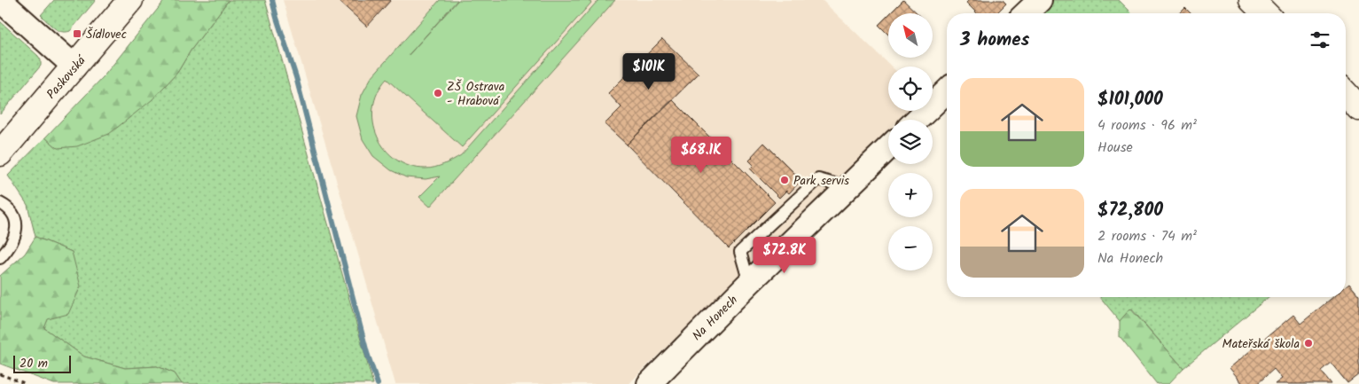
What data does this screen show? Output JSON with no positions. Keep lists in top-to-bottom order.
{
  "streets": {
    "main road": ["Paskovská"],
    "street": ["Na Honech"]
  },
  "places": {
    "transit": ["Šídlovec"],
    "other": ["ZŠ Ostrava - Hrabová", "Park servis", "Mateřská škola"]
  },
  "scale_bar": "20 m",
  "north": "top left",
  "page": {
    "map_buttons": ["+", "−"],
    "heading": "3 homes",
    "price": ["$101K", "$68.1K", "$72.8K"],
    "list": [
      {
        "name": "$101,000",
        "note": "4 rooms · 96 m² · House"
      },
      {
        "name": "$72,800",
        "note": "2 rooms · 74 m² · Na Honech"
      }
    ],
    "scale": "20 m"
  }
}
